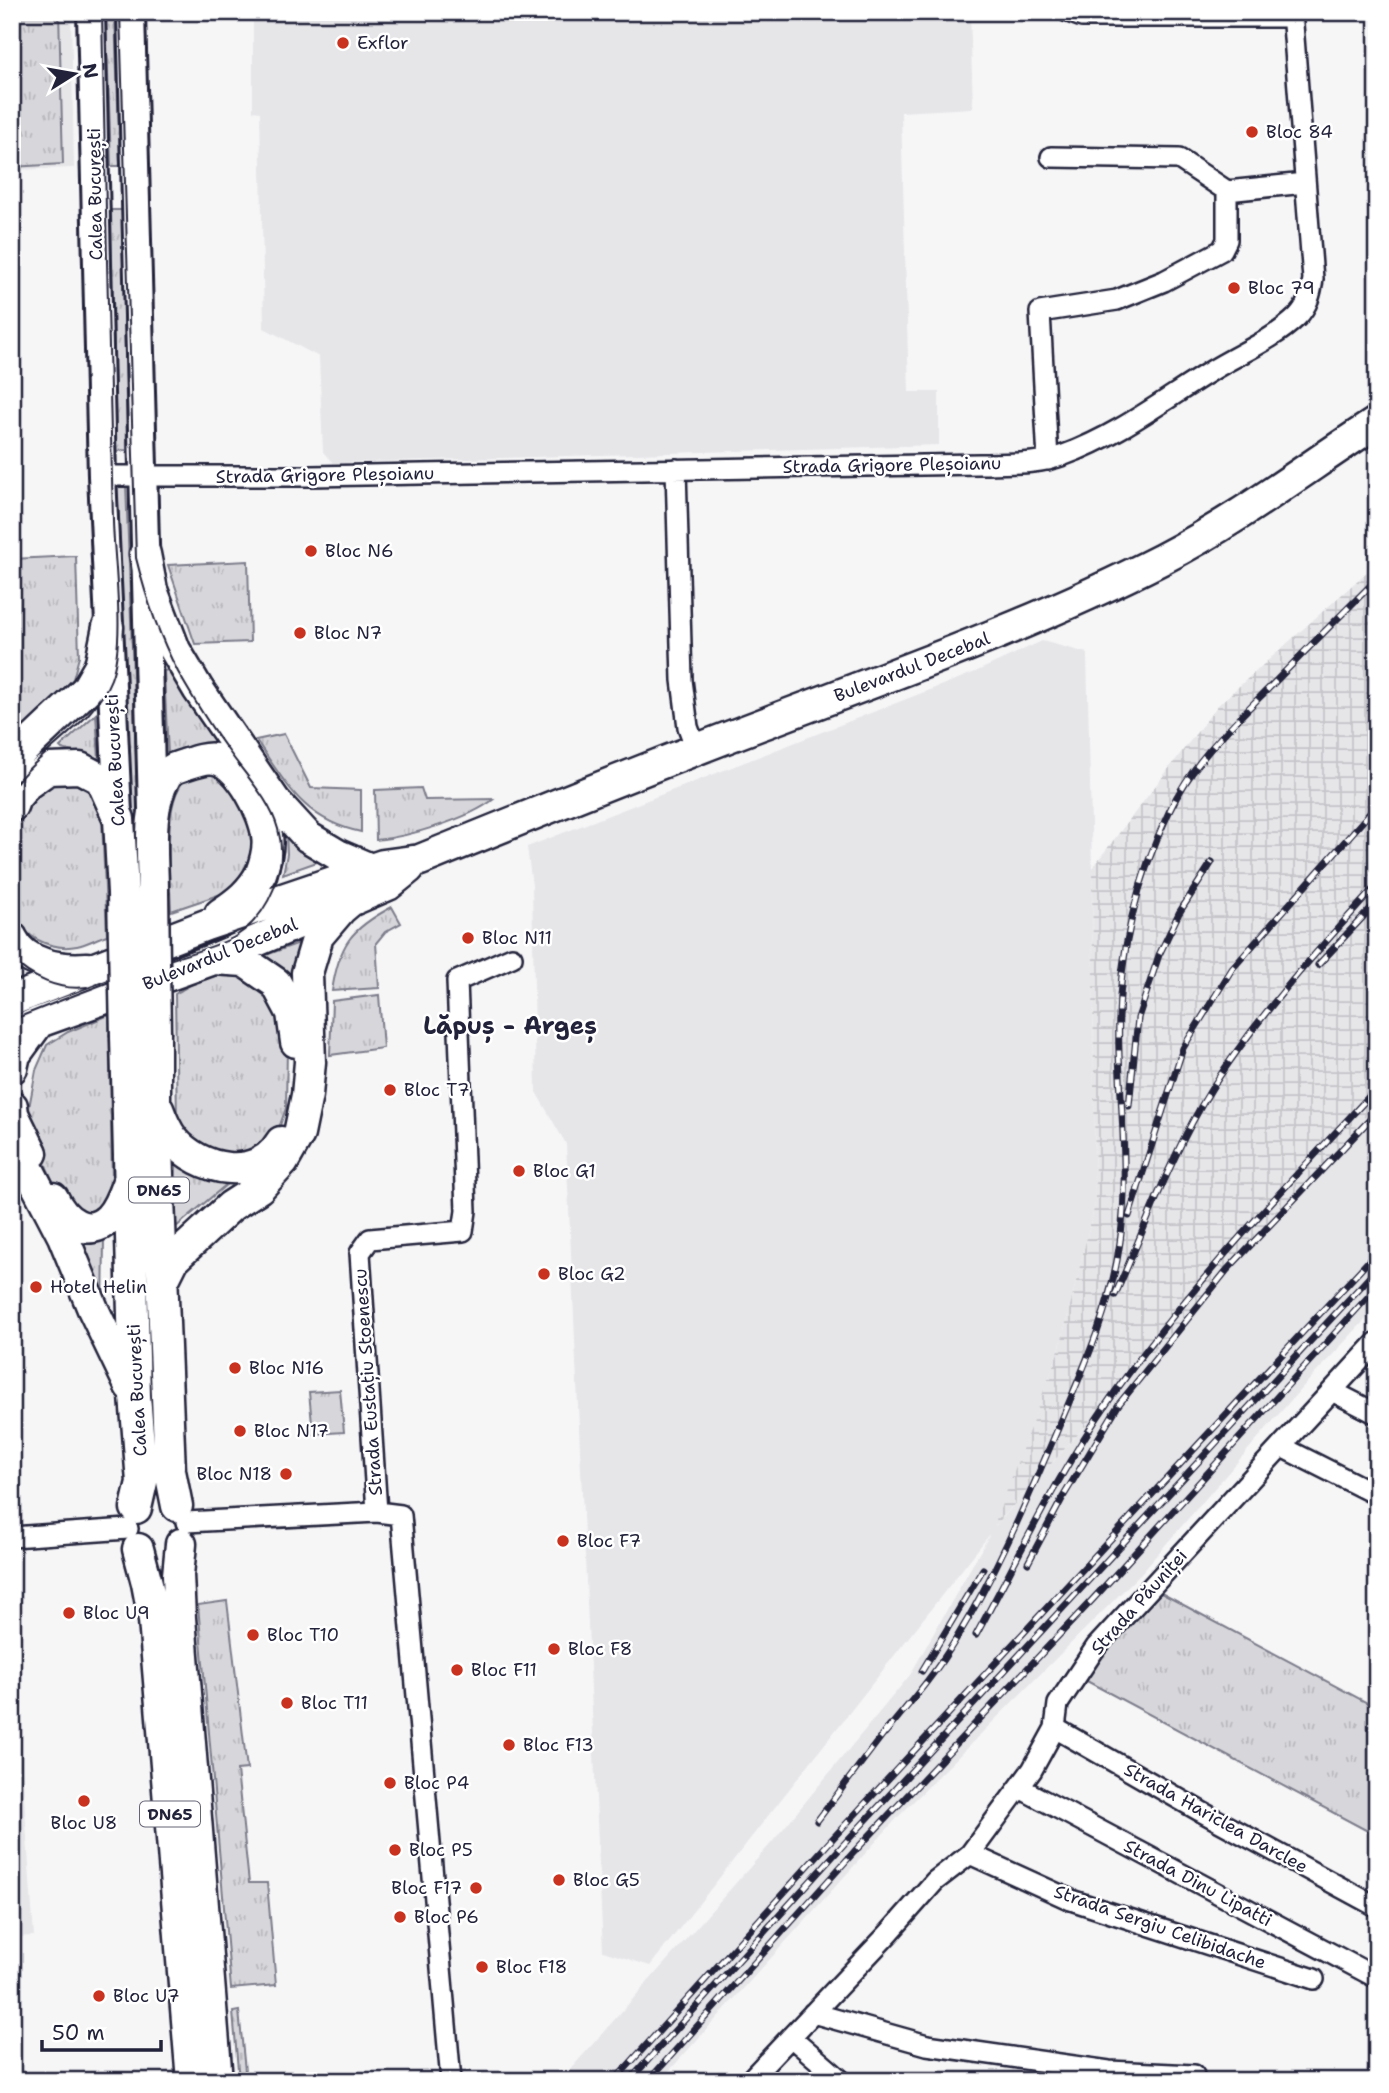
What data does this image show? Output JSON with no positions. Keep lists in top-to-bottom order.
{
  "streets": {
    "main road": ["Calea București", "Bulevardul Decebal", "DN65"],
    "street": [
      "Strada Grigore Pleșoianu",
      "Strada Eustațiu Stoenescu",
      "Strada Păuniței",
      "Strada Hariclea Darclee",
      "Strada Dinu Lipatti",
      "Strada Sergiu Celibidache"
    ]
  },
  "crossings": [
    ["Calea București", "Strada Grigore Pleșoianu"],
    ["Calea București", "Strada Eustațiu Stoenescu"],
    ["Strada Păuniței", "Strada Hariclea Darclee"],
    ["Strada Păuniței", "Strada Dinu Lipatti"],
    ["Strada Păuniței", "Strada Sergiu Celibidache"]
  ],
  "districts": ["Lăpuș - Argeș"],
  "places": [
    "Exflor",
    "Bloc 84",
    "Bloc 79",
    "Bloc N6",
    "Bloc N7",
    "Bloc N11",
    "Bloc T7",
    "Bloc G1",
    "Bloc G2",
    "Hotel Helin",
    "Bloc N16",
    "Bloc N17",
    "Bloc N18",
    "Bloc F7",
    "Bloc U9",
    "Bloc T10",
    "Bloc F8",
    "Bloc F11",
    "Bloc T11",
    "Bloc F13",
    "Bloc P4",
    "Bloc U8",
    "Bloc P5",
    "Bloc G5",
    "Bloc F17",
    "Bloc P6",
    "Bloc F18",
    "Bloc U7"
  ],
  "scale_bar": "50 m",
  "north": "right"
}
